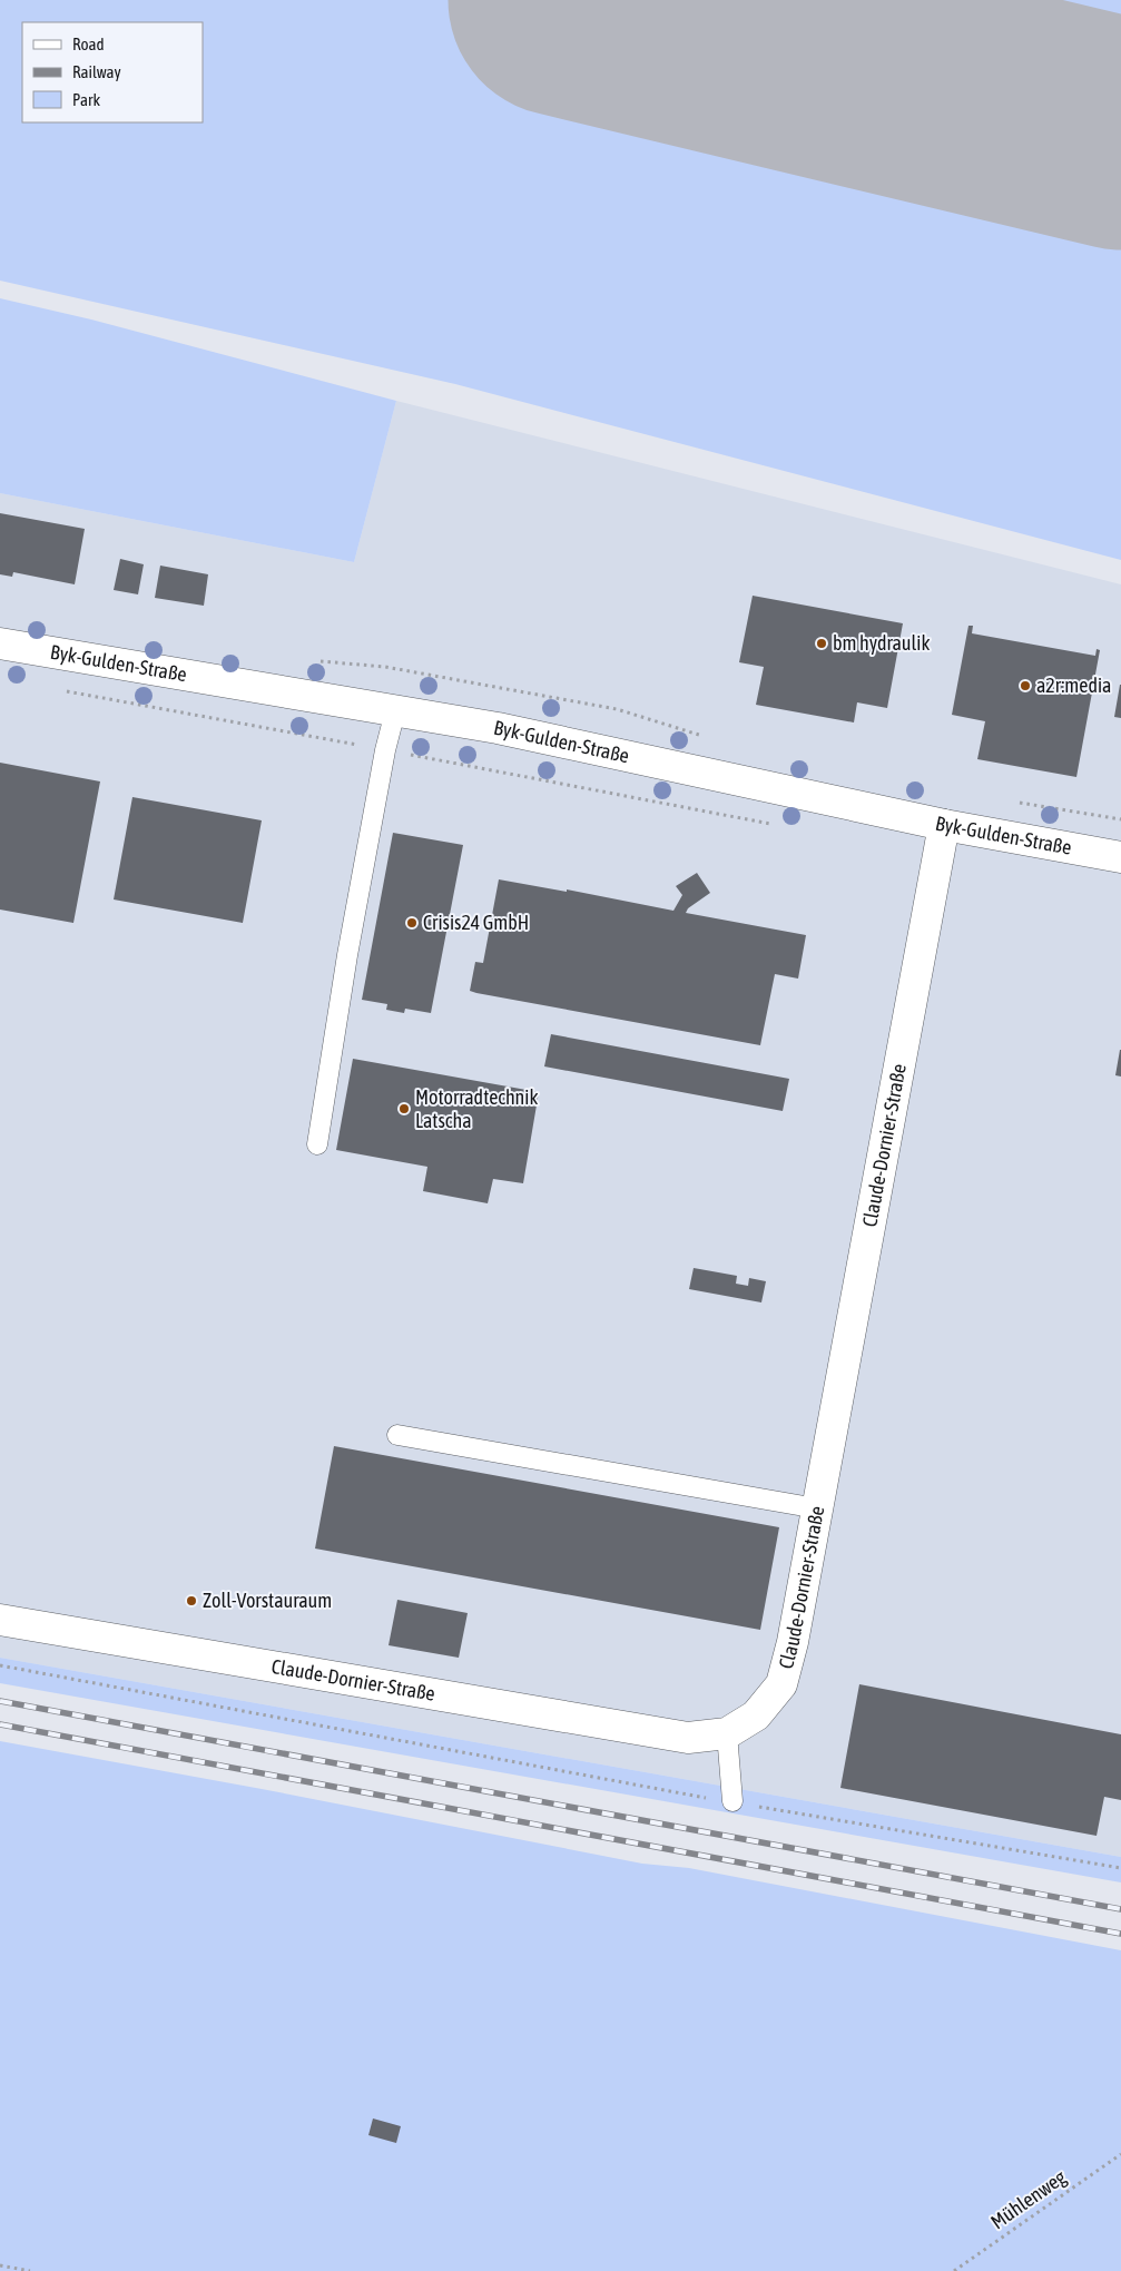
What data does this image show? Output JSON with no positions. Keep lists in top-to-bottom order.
{
  "streets": {
    "street": ["Byk-Gulden-Straße", "Claude-Dornier-Straße"],
    "path": ["Mühlenweg"]
  },
  "crossings": [
    ["Byk-Gulden-Straße", "Claude-Dornier-Straße"]
  ],
  "places": [
    "bm hydraulik",
    "a2r:media",
    "Crisis24 GmbH",
    "Motorradtechnik Latscha",
    "Zoll-Vorstauraum"
  ],
  "legend": ["Road", "Railway", "Park"]
}
